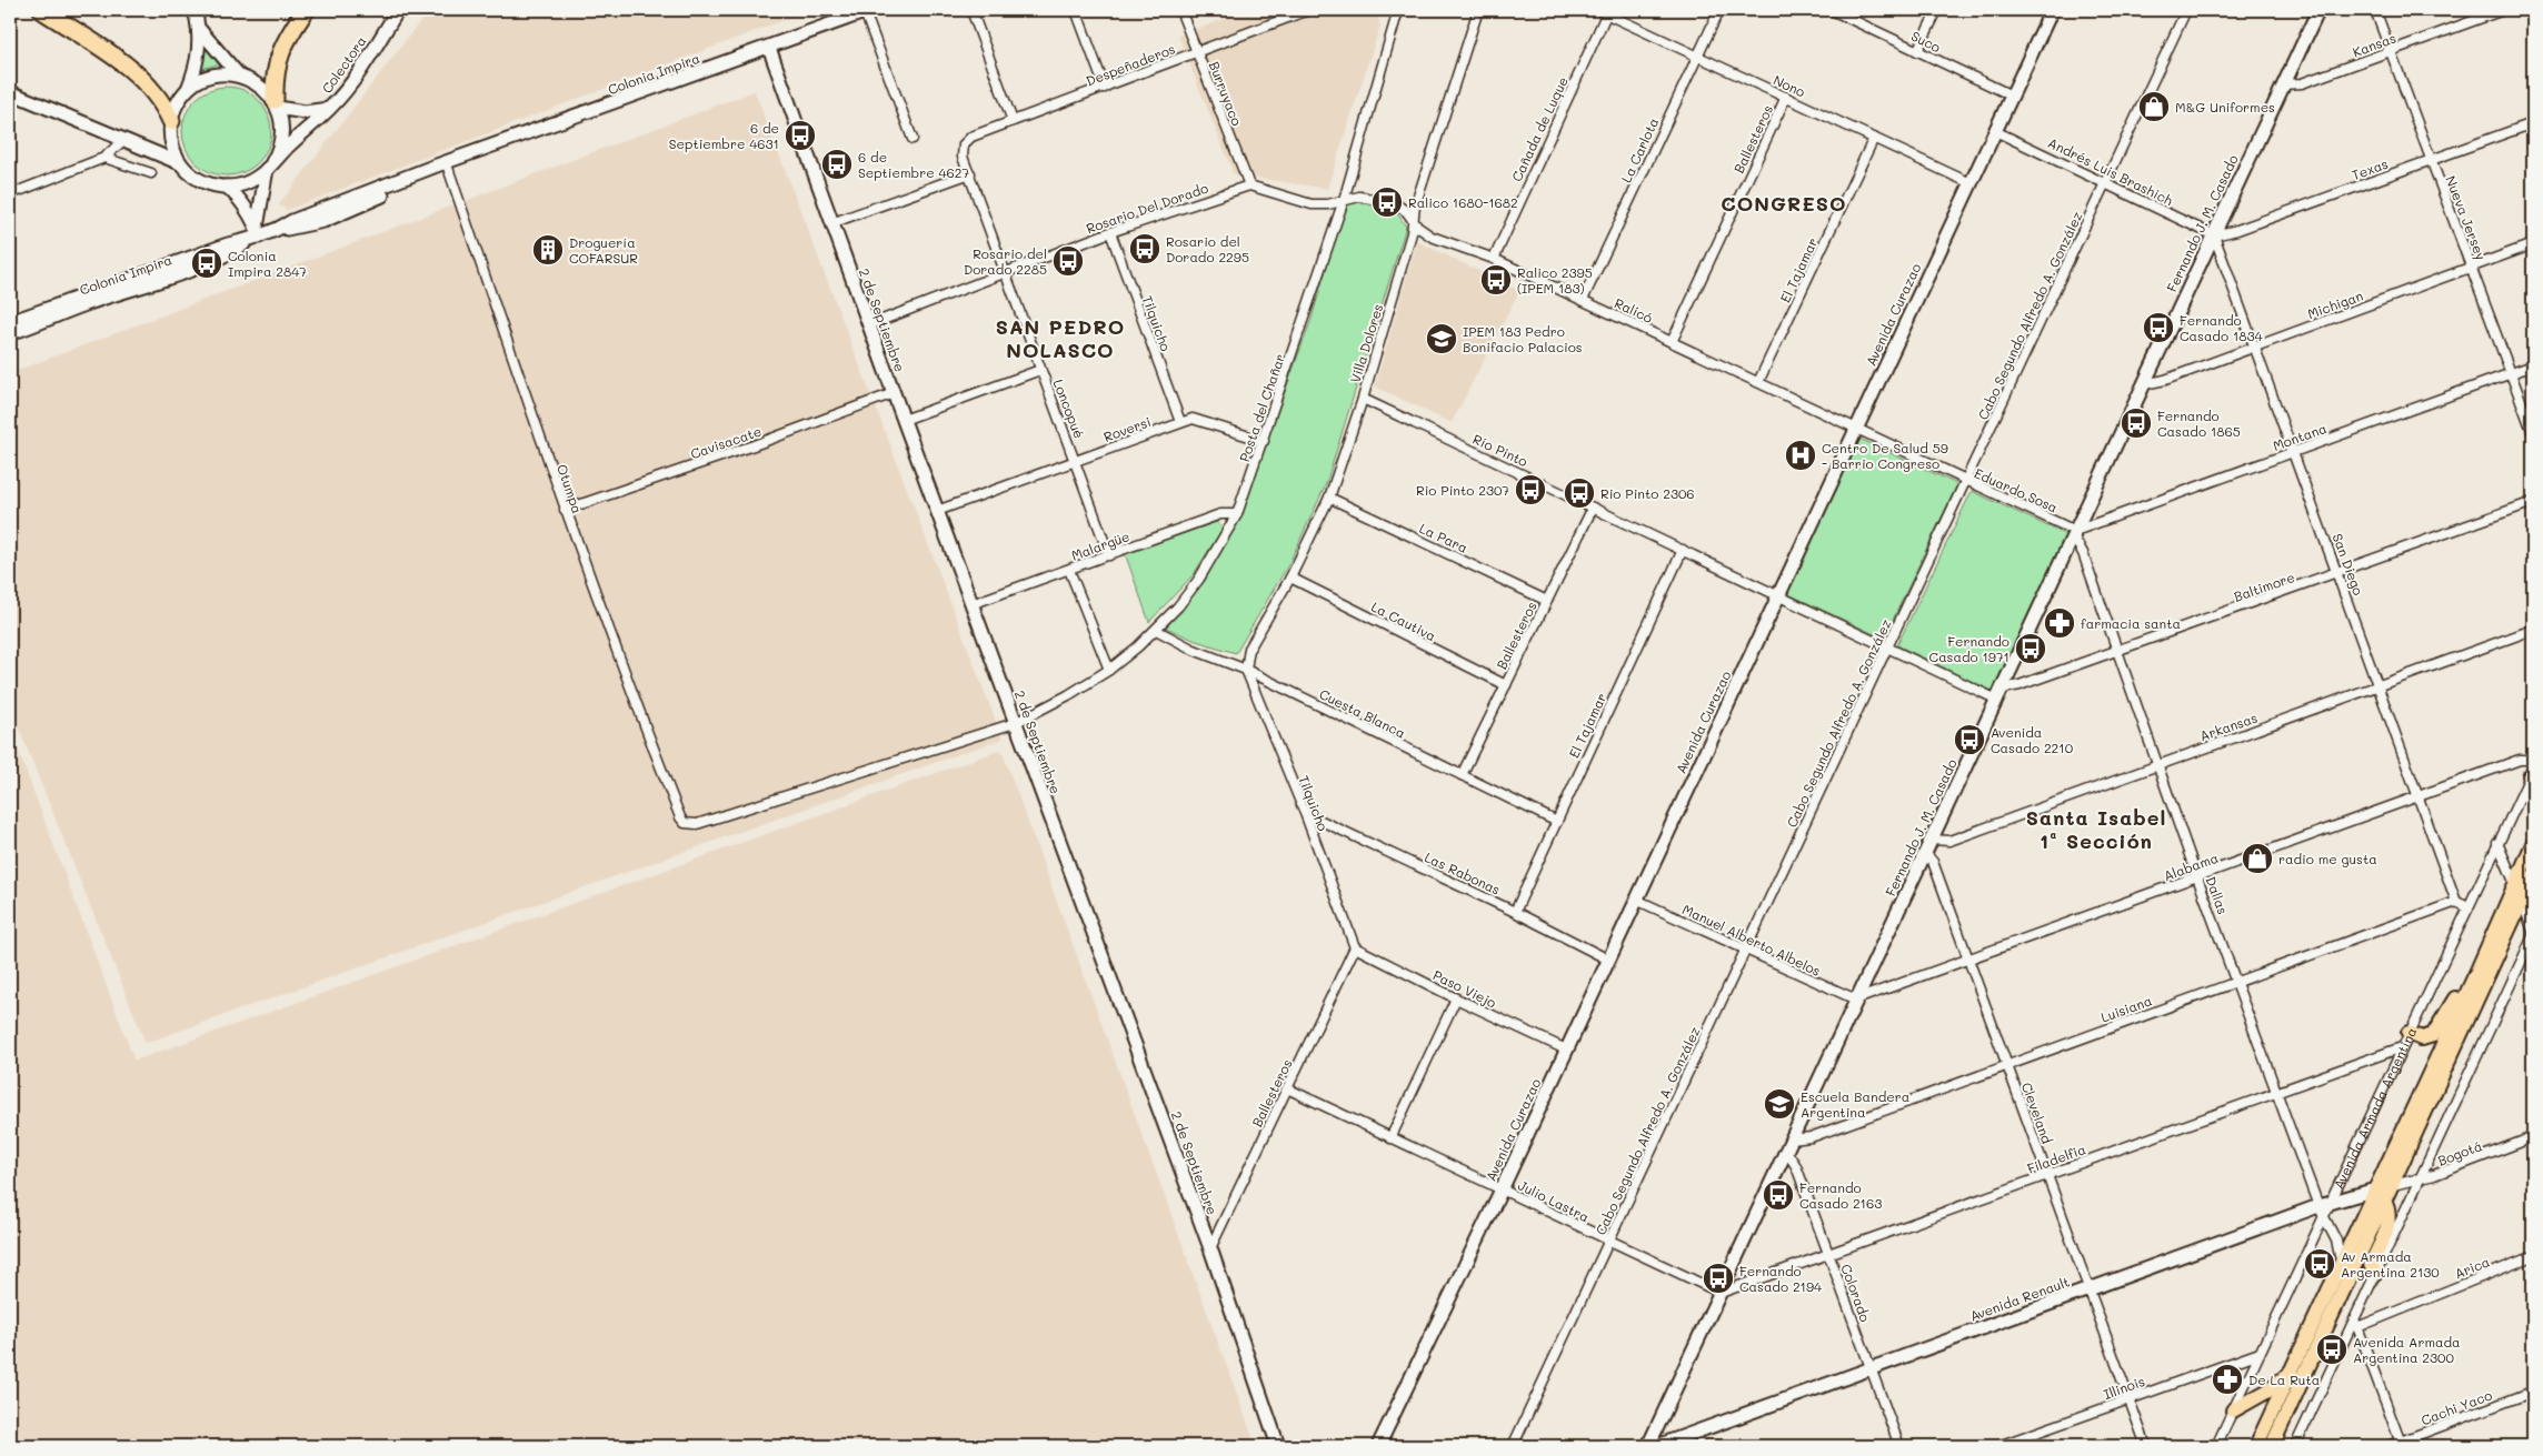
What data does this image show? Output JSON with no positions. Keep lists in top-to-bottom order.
{
  "streets": {
    "street": [
      "Suco",
      "Kansas",
      "Colectora",
      "Despeñaderos",
      "Colonia Impira",
      "Nono",
      "Burruyaco",
      "Cañada de Luque",
      "Ballesteros",
      "La Carlota",
      "Texas",
      "Andrés Luis Brashich",
      "Rosario Del Dorado",
      "Nueva Jersey",
      "Fernando J. M. Casado",
      "El Tajamar",
      "Michigan",
      "Ralicó",
      "Avenida Curazao",
      "Cabo Segundo Alfredo A. González",
      "2 de Septiembre",
      "Tilquicho",
      "Villa Dolores",
      "Posta del Chañar",
      "Loncopué",
      "Roversi",
      "Montana",
      "Cavisacate",
      "Río Pinto",
      "Otumpa",
      "Eduardo Sosa",
      "La Para",
      "Malargüe",
      "San Diego",
      "Baltimore",
      "La Cautiva",
      "Cuesta Blanca",
      "Arkansas",
      "Alabama",
      "Las Rabonas",
      "Dallas",
      "Manuel Alberto Albelos",
      "Paso Viejo",
      "Luisiana",
      "Avenida Armada Argentina",
      "Cleveland",
      "Bogotá",
      "Filadelfia",
      "Julio Lastra",
      "Arica",
      "Colorado",
      "Avenida Renault",
      "Illinois",
      "Cachi Yaco"
    ]
  },
  "crossings": [
    ["Suco", "Avenida Curazao"],
    ["Kansas", "Nueva Jersey"],
    ["Kansas", "Fernando J. M. Casado"],
    ["Despeñaderos", "Burruyaco"],
    ["Despeñaderos", "Loncopué"],
    ["Colonia Impira", "2 de Septiembre"],
    ["Colonia Impira", "Otumpa"],
    ["Nono", "Cañada de Luque"],
    ["Nono", "Ballesteros"],
    ["Nono", "La Carlota"],
    ["Nono", "El Tajamar"],
    ["Nono", "Avenida Curazao"],
    ["Burruyaco", "Rosario Del Dorado"],
    ["Cañada de Luque", "Ralicó"],
    ["Ballesteros", "Ralicó"],
    ["Ballesteros", "2 de Septiembre"],
    ["Ballesteros", "Tilquicho"],
    ["Ballesteros", "Río Pinto"],
    ["Ballesteros", "La Para"],
    ["Ballesteros", "La Cautiva"],
    ["Ballesteros", "Cuesta Blanca"],
    ["Ballesteros", "Paso Viejo"],
    ["Ballesteros", "Julio Lastra"],
    ["La Carlota", "Ralicó"],
    ["Texas", "Andrés Luis Brashich"],
    ["Texas", "Nueva Jersey"],
    ["Texas", "Fernando J. M. Casado"],
    ["Texas", "San Diego"],
    ["Andrés Luis Brashich", "Fernando J. M. Casado"],
    ["Andrés Luis Brashich", "Avenida Curazao"],
    ["Andrés Luis Brashich", "Cabo Segundo Alfredo A. González"],
    ["Andrés Luis Brashich", "San Diego"],
    ["Rosario Del Dorado", "2 de Septiembre"],
    ["Rosario Del Dorado", "Tilquicho"],
    ["Rosario Del Dorado", "Loncopué"],
    ["Nueva Jersey", "Michigan"],
    ["Nueva Jersey", "Montana"],
    ["Fernando J. M. Casado", "Michigan"],
    ["Fernando J. M. Casado", "Montana"],
    ["Fernando J. M. Casado", "Río Pinto"],
    ["Fernando J. M. Casado", "Eduardo Sosa"],
    ["Fernando J. M. Casado", "San Diego"],
    ["Fernando J. M. Casado", "Baltimore"],
    ["Fernando J. M. Casado", "Arkansas"],
    ["Fernando J. M. Casado", "Alabama"],
    ["Fernando J. M. Casado", "Dallas"],
    ["Fernando J. M. Casado", "Manuel Alberto Albelos"],
    ["Fernando J. M. Casado", "Luisiana"],
    ["Fernando J. M. Casado", "Cleveland"],
    ["Fernando J. M. Casado", "Filadelfia"],
    ["Fernando J. M. Casado", "Julio Lastra"],
    ["Fernando J. M. Casado", "Colorado"],
    ["El Tajamar", "Ralicó"],
    ["El Tajamar", "Río Pinto"],
    ["El Tajamar", "Cuesta Blanca"],
    ["El Tajamar", "Las Rabonas"],
    ["Michigan", "San Diego"],
    ["Ralicó", "Avenida Curazao"],
    ["Ralicó", "Villa Dolores"],
    ["Ralicó", "Posta del Chañar"],
    ["Ralicó", "Eduardo Sosa"],
    ["Avenida Curazao", "Río Pinto"],
    ["Avenida Curazao", "Eduardo Sosa"],
    ["Avenida Curazao", "Las Rabonas"],
    ["Avenida Curazao", "Manuel Alberto Albelos"],
    ["Avenida Curazao", "Paso Viejo"],
    ["Avenida Curazao", "Julio Lastra"],
    ["Cabo Segundo Alfredo A. González", "Río Pinto"],
    ["Cabo Segundo Alfredo A. González", "Eduardo Sosa"],
    ["Cabo Segundo Alfredo A. González", "Manuel Alberto Albelos"],
    ["Cabo Segundo Alfredo A. González", "Julio Lastra"],
    ["2 de Septiembre", "Posta del Chañar"],
    ["2 de Septiembre", "Roversi"],
    ["2 de Septiembre", "Cavisacate"],
    ["2 de Septiembre", "Malargüe"],
    ["Tilquicho", "Villa Dolores"],
    ["Tilquicho", "Roversi"],
    ["Tilquicho", "Cuesta Blanca"],
    ["Tilquicho", "Las Rabonas"],
    ["Tilquicho", "Paso Viejo"],
    ["Villa Dolores", "Río Pinto"],
    ["Villa Dolores", "La Para"],
    ["Villa Dolores", "La Cautiva"],
    ["Villa Dolores", "Cuesta Blanca"],
    ["Posta del Chañar", "Roversi"],
    ["Posta del Chañar", "Otumpa"],
    ["Posta del Chañar", "Malargüe"],
    ["Posta del Chañar", "Cuesta Blanca"],
    ["Loncopué", "Roversi"],
    ["Loncopué", "Malargüe"],
    ["Montana", "Eduardo Sosa"],
    ["Montana", "San Diego"],
    ["Montana", "Dallas"],
    ["Cavisacate", "Otumpa"],
    ["Río Pinto", "Baltimore"],
    ["Eduardo Sosa", "Dallas"],
    ["San Diego", "Baltimore"],
    ["San Diego", "Arkansas"],
    ["San Diego", "Alabama"],
    ["San Diego", "Luisiana"],
    ["Baltimore", "Dallas"],
    ["Arkansas", "Dallas"],
    ["Alabama", "Dallas"],
    ["Alabama", "Manuel Alberto Albelos"],
    ["Alabama", "Cleveland"],
    ["Dallas", "Luisiana"],
    ["Dallas", "Avenida Armada Argentina"],
    ["Dallas", "Filadelfia"],
    ["Dallas", "Avenida Renault"],
    ["Luisiana", "Cleveland"],
    ["Luisiana", "Colorado"],
    ["Avenida Armada Argentina", "Filadelfia"],
    ["Avenida Armada Argentina", "Avenida Renault"],
    ["Avenida Armada Argentina", "Illinois"],
    ["Cleveland", "Filadelfia"],
    ["Cleveland", "Avenida Renault"],
    ["Cleveland", "Illinois"],
    ["Bogotá", "Avenida Renault"],
    ["Filadelfia", "Julio Lastra"],
    ["Filadelfia", "Colorado"],
    ["Colorado", "Avenida Renault"]
  ],
  "districts": ["CONGRESO", "SAN PEDRO NOLASCO", "Santa Isabel 1ª Sección"],
  "places": {
    "shop": ["M&G Uniformes", "radio me gusta"],
    "bus stop": [
      "6 de Septiembre 4631",
      "6 de Septiembre 4627",
      "Ralico 1680-1682",
      "Rosario del Dorado 2295",
      "Rosario del Dorado 2285",
      "Colonia Impira 2847",
      "Ralico 2395 (IPEM 183)",
      "Fernando Casado 1834",
      "Fernando Casado 1865",
      "Rio Pinto 2307",
      "Rio Pinto 2306",
      "Fernando Casado 1971",
      "Avenida Casado 2210",
      "Fernando Casado 2163",
      "Av Armada Argentina 2130",
      "Fernando Casado 2194",
      "Avenida Armada Argentina 2300"
    ],
    "building": ["Droguería COFARSUR"],
    "school or university": ["IPEM 183 Pedro Bonifacio Palacios", "Escuela Bandera Argentina"],
    "hospital": ["Centro De Salud 59 - Barrio Congreso"],
    "pharmacy": ["farmacia santa", "De La Ruta"]
  }
}
